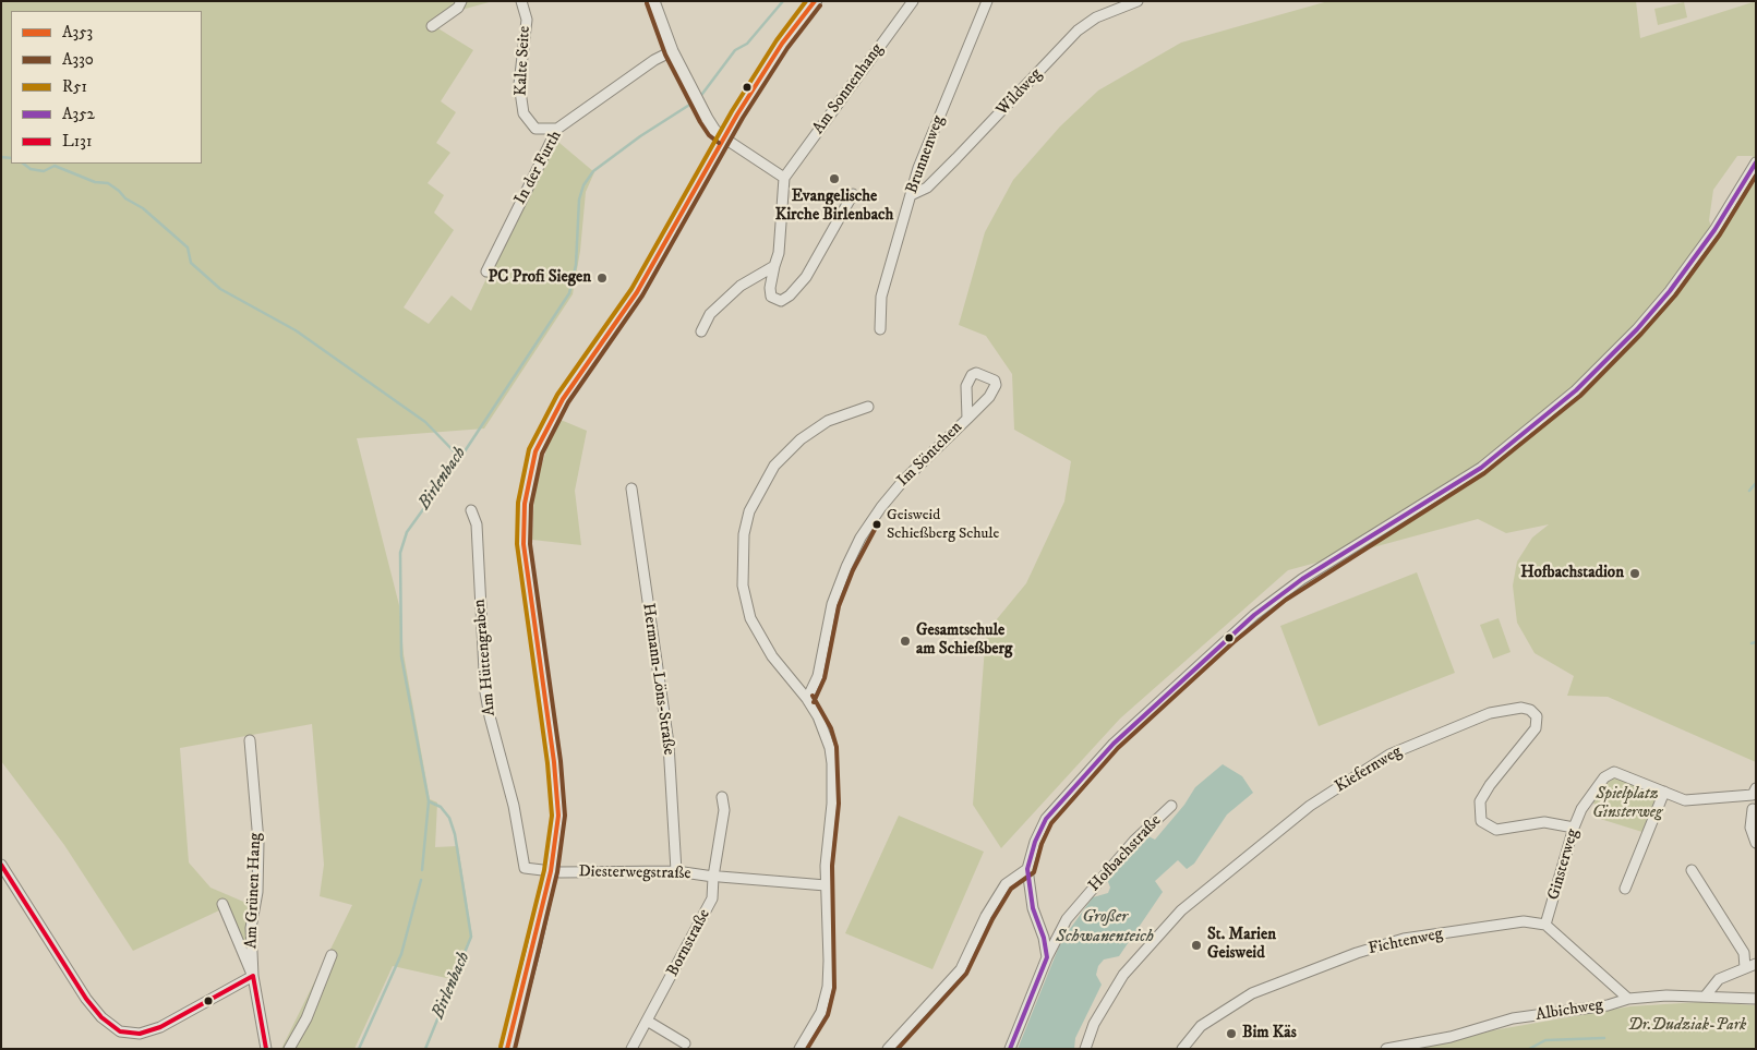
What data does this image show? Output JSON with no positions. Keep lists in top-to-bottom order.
{
  "streets": {
    "street": [
      "Kalte Seite",
      "Am Sonnenhang",
      "Wildweg",
      "Brunnenweg",
      "In der Furth",
      "Im Söntchen",
      "Am Hüttengraben",
      "Hermann-Löns-Straße",
      "Kiefernweg",
      "Hofbachstraße",
      "Ginsterweg",
      "Diesterwegstraße",
      "Am Grünen Hang",
      "Fichtenweg",
      "Bornstraße",
      "Albichweg"
    ]
  },
  "crossings": [
    ["Kalte Seite", "In der Furth"],
    ["Wildweg", "Brunnenweg"],
    ["Am Hüttengraben", "Diesterwegstraße"],
    ["Hermann-Löns-Straße", "Diesterwegstraße"],
    ["Kiefernweg", "Ginsterweg"],
    ["Ginsterweg", "Fichtenweg"],
    ["Diesterwegstraße", "Bornstraße"]
  ],
  "water": ["Birlenbach", "Großer Schwanenteich"],
  "parks": ["Spielplatz Ginsterweg", "Dr.Dudziak-Park"],
  "places": [
    "Evangelische Kirche Birlenbach",
    "PC Profi Siegen",
    "Geisweid Schießberg Schule",
    "Hofbachstadion",
    "Gesamtschule am Schießberg",
    "St. Marien Geisweid",
    "Bim Käs"
  ],
  "lines": [
    "transit line A353",
    "transit line R51",
    "transit line A330",
    "transit line A352",
    "transit line L131"
  ],
  "legend": [
    "A353",
    "A330",
    "R51",
    "A352",
    "L131"
  ]
}
